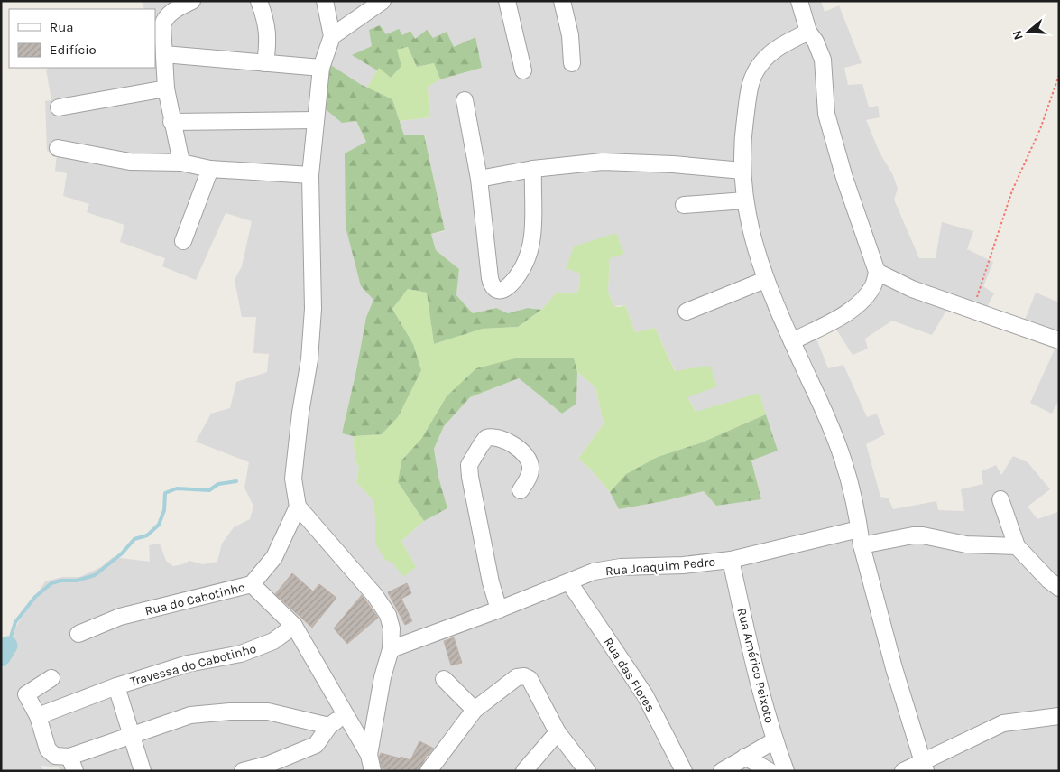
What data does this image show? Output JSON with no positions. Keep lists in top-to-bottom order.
{
  "streets": {
    "street": [
      "Rua Joaquim Pedro",
      "Rua do Cabotinho",
      "Travessa do Cabotinho",
      "Rua Américo Peixoto",
      "Rua das Flores"
    ]
  },
  "crossings": [
    ["Rua Joaquim Pedro", "Rua Américo Peixoto"],
    ["Rua Joaquim Pedro", "Rua das Flores"]
  ],
  "legend": ["Rua", "Edifício"],
  "north": "left"
}
